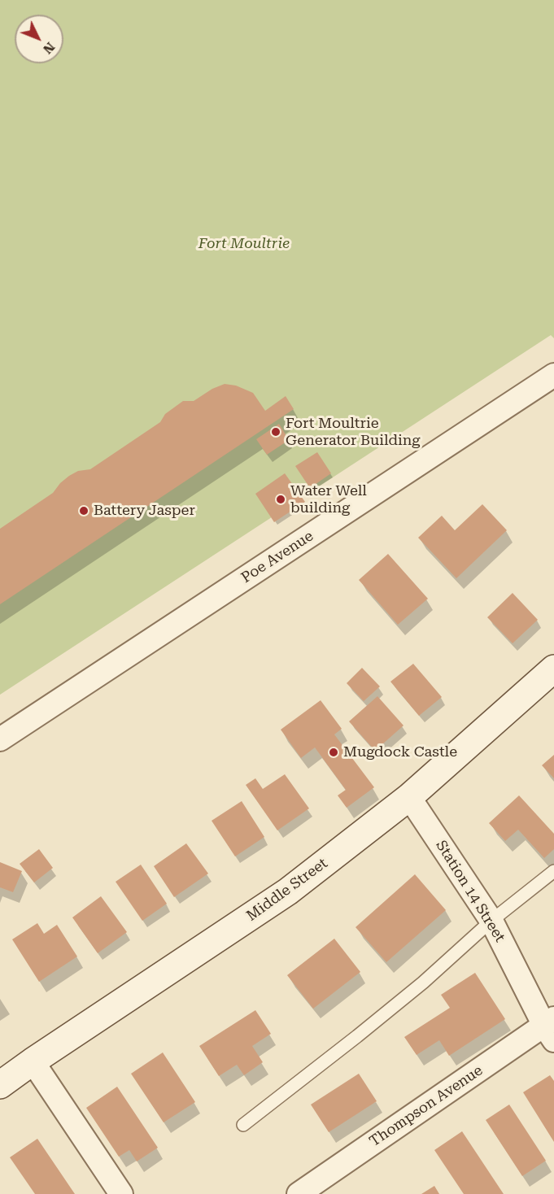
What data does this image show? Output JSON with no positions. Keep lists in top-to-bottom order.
{
  "streets": {
    "street": [
      "Poe Avenue",
      "Middle Street",
      "Station 14 Street",
      "Thompson Avenue"
    ]
  },
  "crossings": [
    ["Middle Street", "Station 14 Street"],
    ["Station 14 Street", "Thompson Avenue"]
  ],
  "parks": ["Fort Moultrie"],
  "places": [
    "Fort Moultrie Generator Building",
    "Water Well building",
    "Battery Jasper",
    "Mugdock Castle"
  ],
  "north": "bottom right"
}
